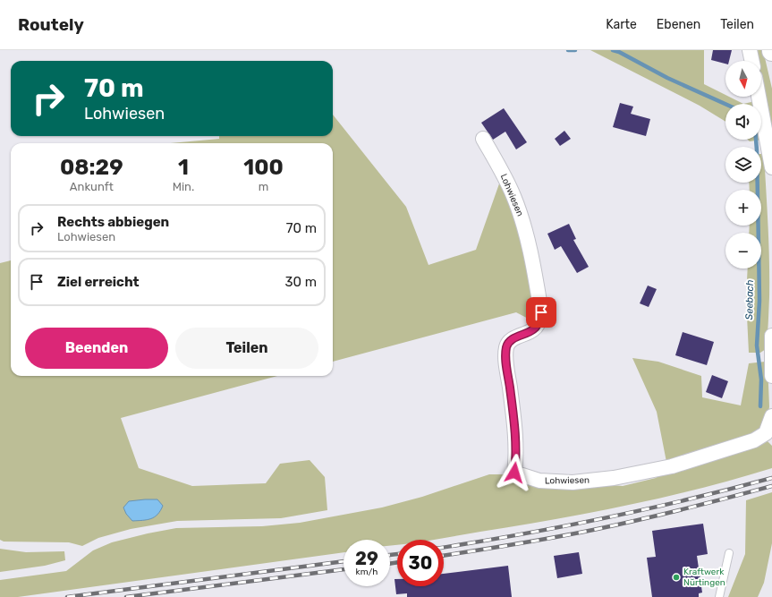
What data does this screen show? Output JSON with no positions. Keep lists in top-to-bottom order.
{
  "streets": {
    "street": ["Lohwiesen"]
  },
  "water": ["Seebach"],
  "places": ["Kraftwerk Nürtingen"],
  "north": "bottom",
  "page": {
    "header": "Routely",
    "nav": ["Karte", "Ebenen", "Teilen"],
    "map_buttons": ["+", "−"],
    "turn": ["70 m", "Lohwiesen"],
    "eta": [
      "08:29",
      "Ankunft",
      "1",
      "Min.",
      "100",
      "m"
    ],
    "list": [
      {
        "name": "Rechts abbiegen",
        "note": "Lohwiesen",
        "value": "70 m"
      },
      {
        "name": "Ziel erreicht",
        "value": "30 m"
      }
    ],
    "buttons": ["Beenden", "Teilen"],
    "speed": "29 km/h",
    "limit": "30"
  }
}
